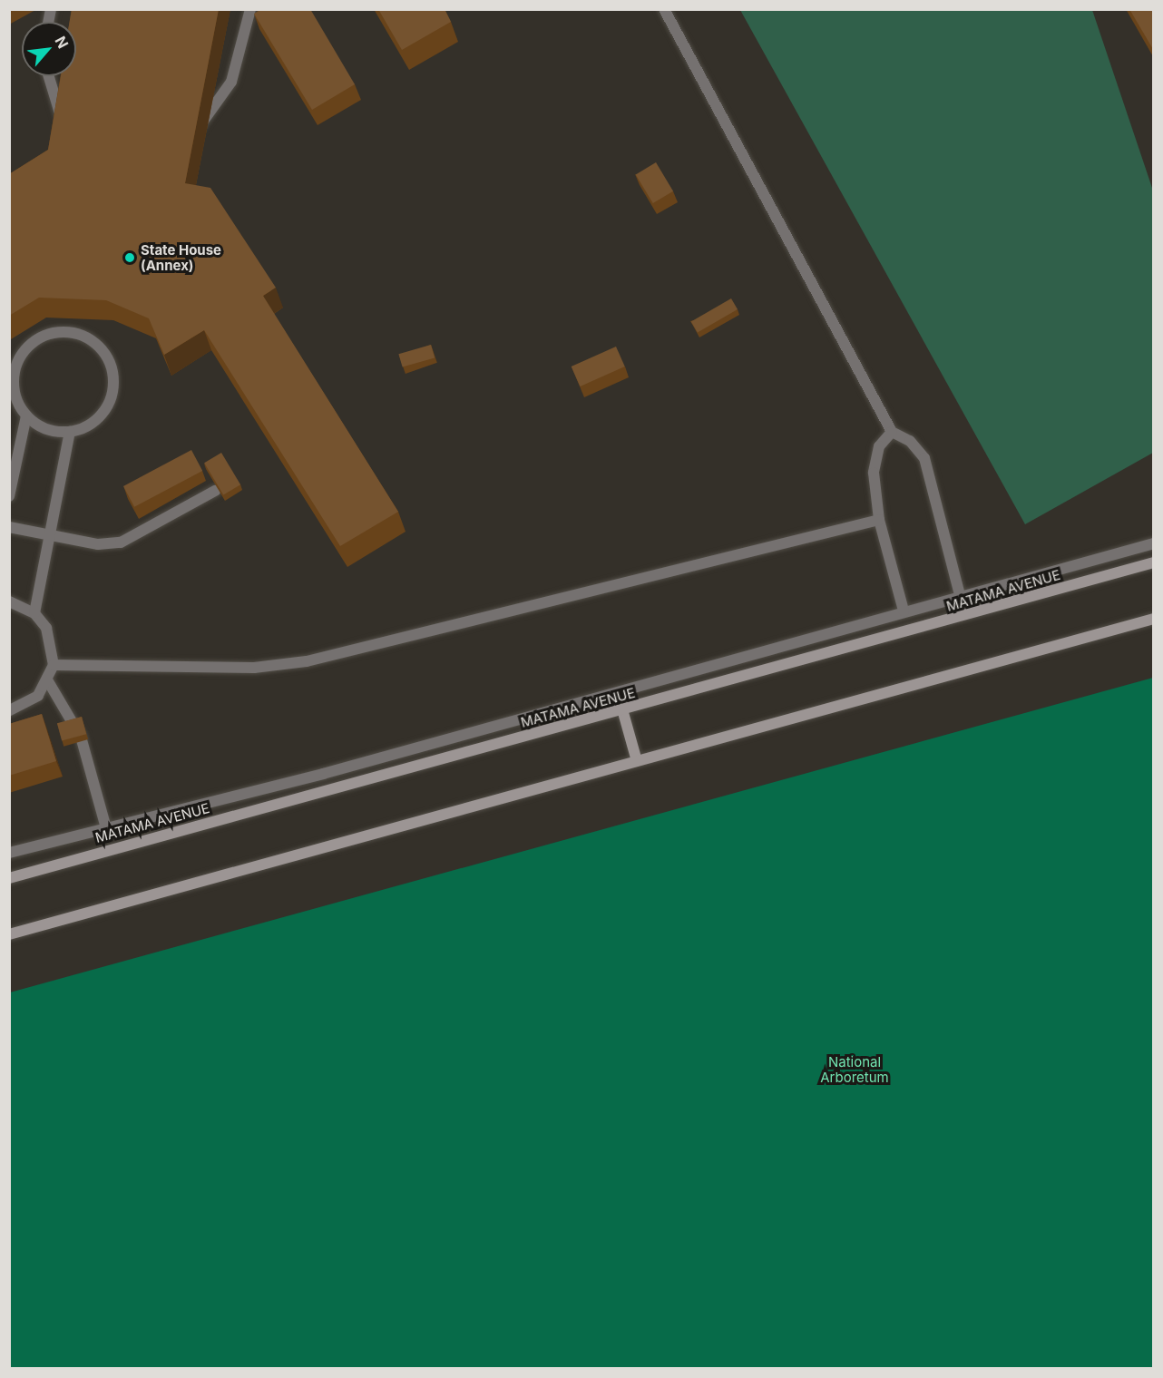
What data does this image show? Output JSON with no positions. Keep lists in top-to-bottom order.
{
  "streets": {
    "main road": ["MATAMA AVENUE"]
  },
  "parks": ["National Arboretum"],
  "places": ["State House (Annex)"],
  "north": "top right"
}
